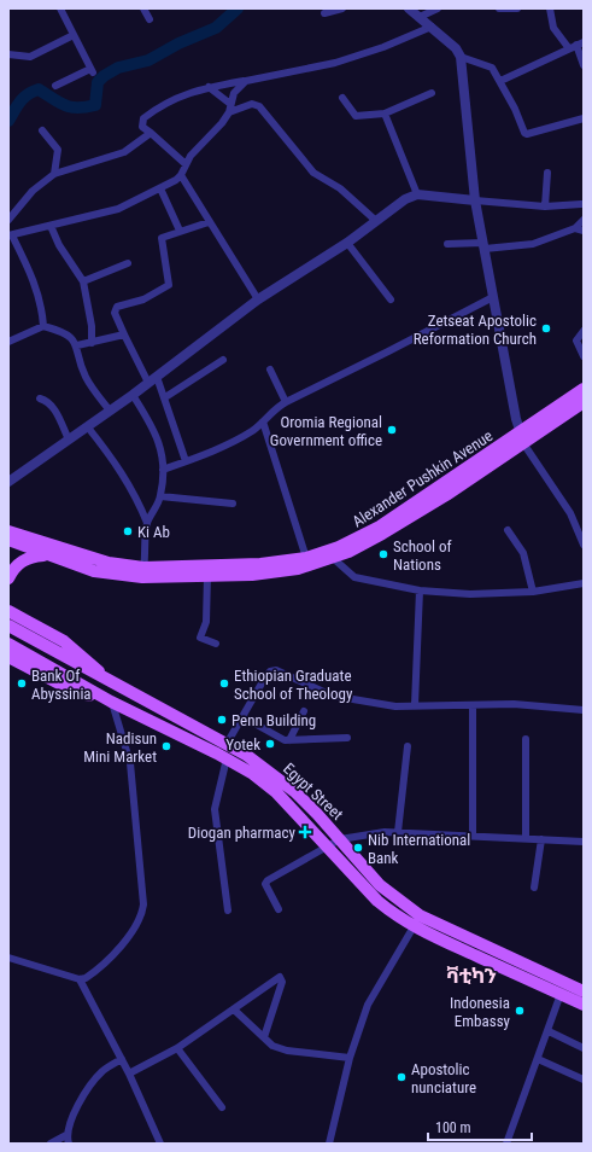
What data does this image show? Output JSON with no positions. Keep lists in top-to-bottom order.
{
  "streets": {
    "main road": ["Alexander Pushkin Avenue", "Egypt Street"]
  },
  "districts": ["ቫቲካን"],
  "places": {
    "other": [
      "Zetseat Apostolic Reformation Church",
      "Oromia Regional Government office",
      "Ki Ab",
      "School of Nations",
      "Bank Of Abyssinia",
      "Ethiopian Graduate School of Theology",
      "Penn Building",
      "Yotek",
      "Nadisun Mini Market",
      "Nib International Bank",
      "Indonesia Embassy",
      "Apostolic nunciature"
    ],
    "health": ["Diogan pharmacy"]
  },
  "scale_bar": "100 m"
}
